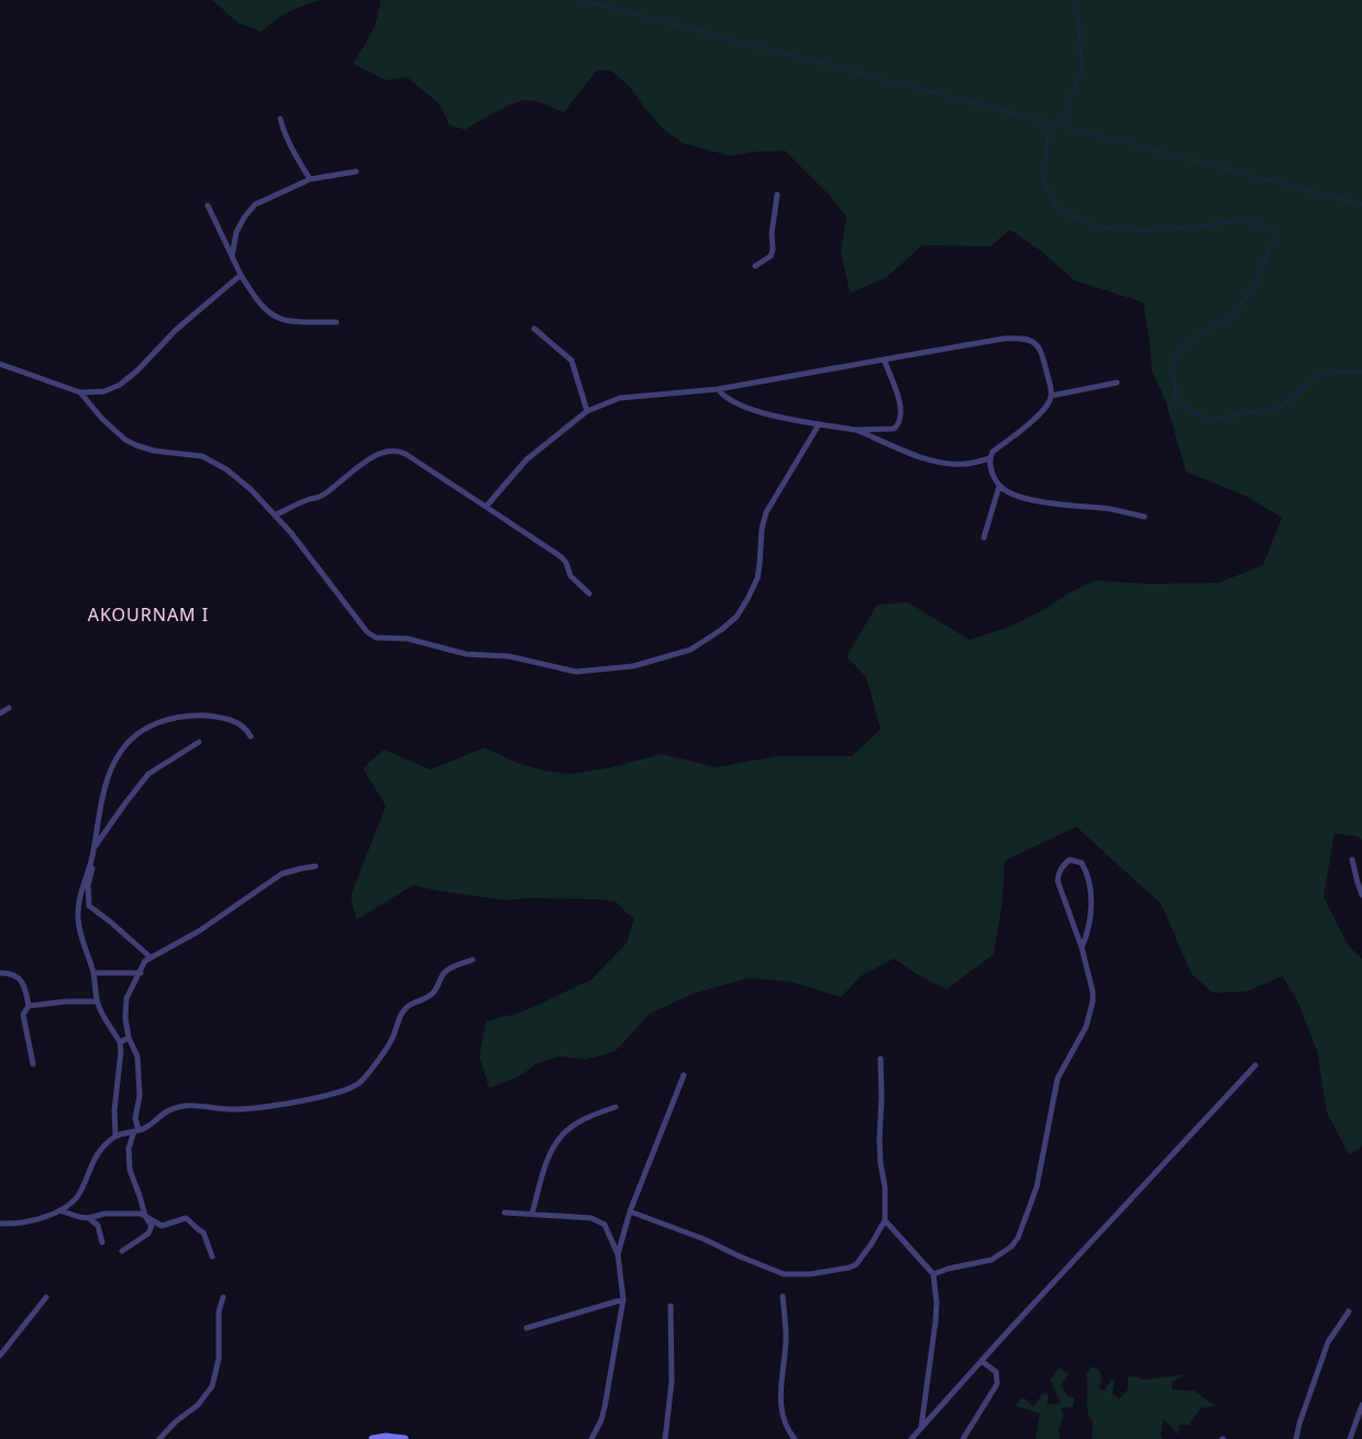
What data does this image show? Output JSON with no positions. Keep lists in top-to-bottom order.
{
  "districts": ["AKOURNAM I"]
}
